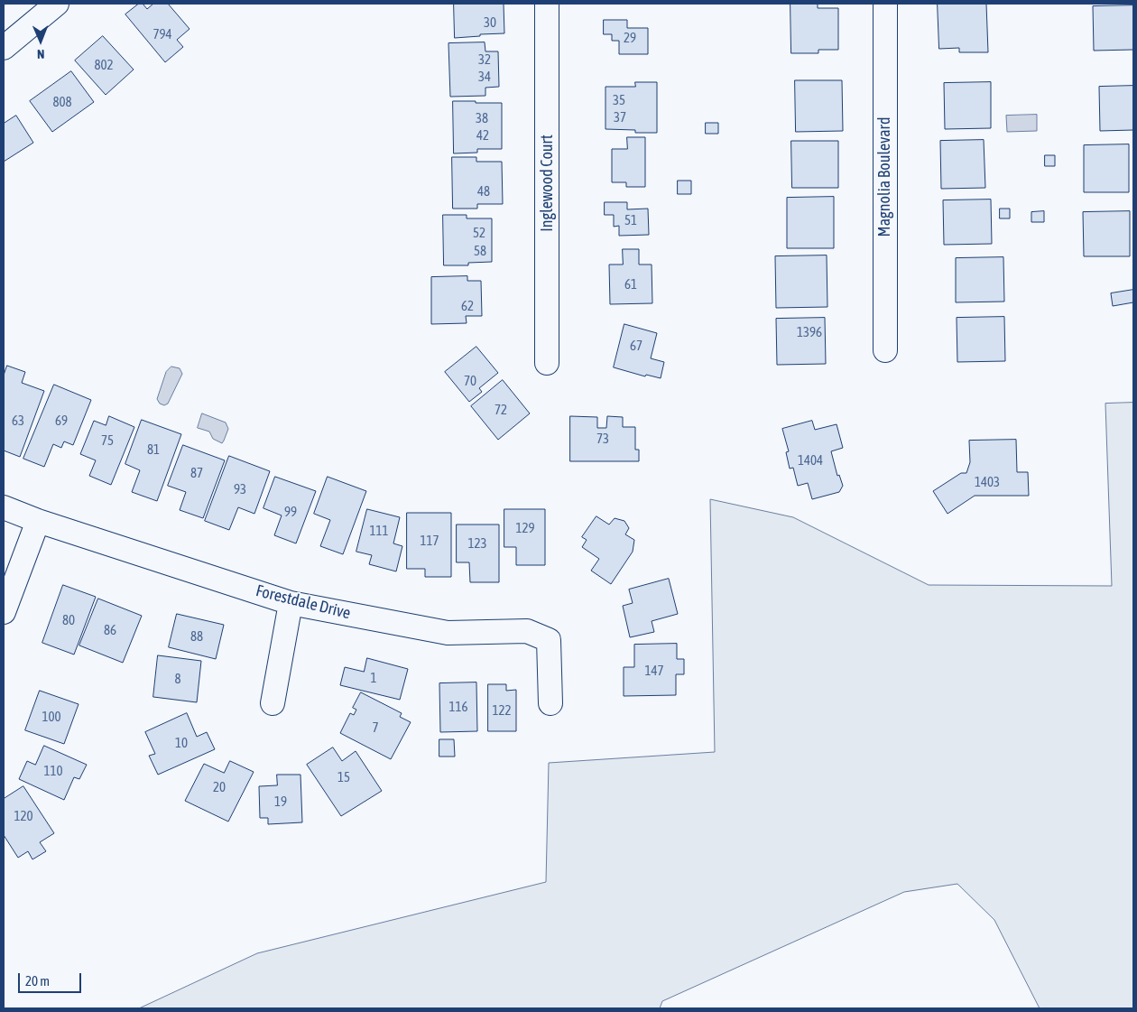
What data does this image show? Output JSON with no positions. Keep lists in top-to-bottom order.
{
  "streets": {
    "street": ["Magnolia Boulevard", "Inglewood Court", "Forestdale Drive"]
  },
  "house_numbers": [
    "30",
    "794",
    "29",
    "32",
    "802",
    "34",
    "35",
    "808",
    "37",
    "38",
    "42",
    "48",
    "51",
    "52",
    "58",
    "61",
    "62",
    "1396",
    "67",
    "70",
    "72",
    "63",
    "69",
    "73",
    "75",
    "81",
    "1404",
    "87",
    "1403",
    "93",
    "99",
    "129",
    "111",
    "117",
    "123",
    "80",
    "86",
    "88",
    "147",
    "1",
    "8",
    "116",
    "122",
    "100",
    "7",
    "10",
    "110",
    "15",
    "20",
    "19",
    "120"
  ],
  "scale_bar": "20 m",
  "north": "bottom"
}
